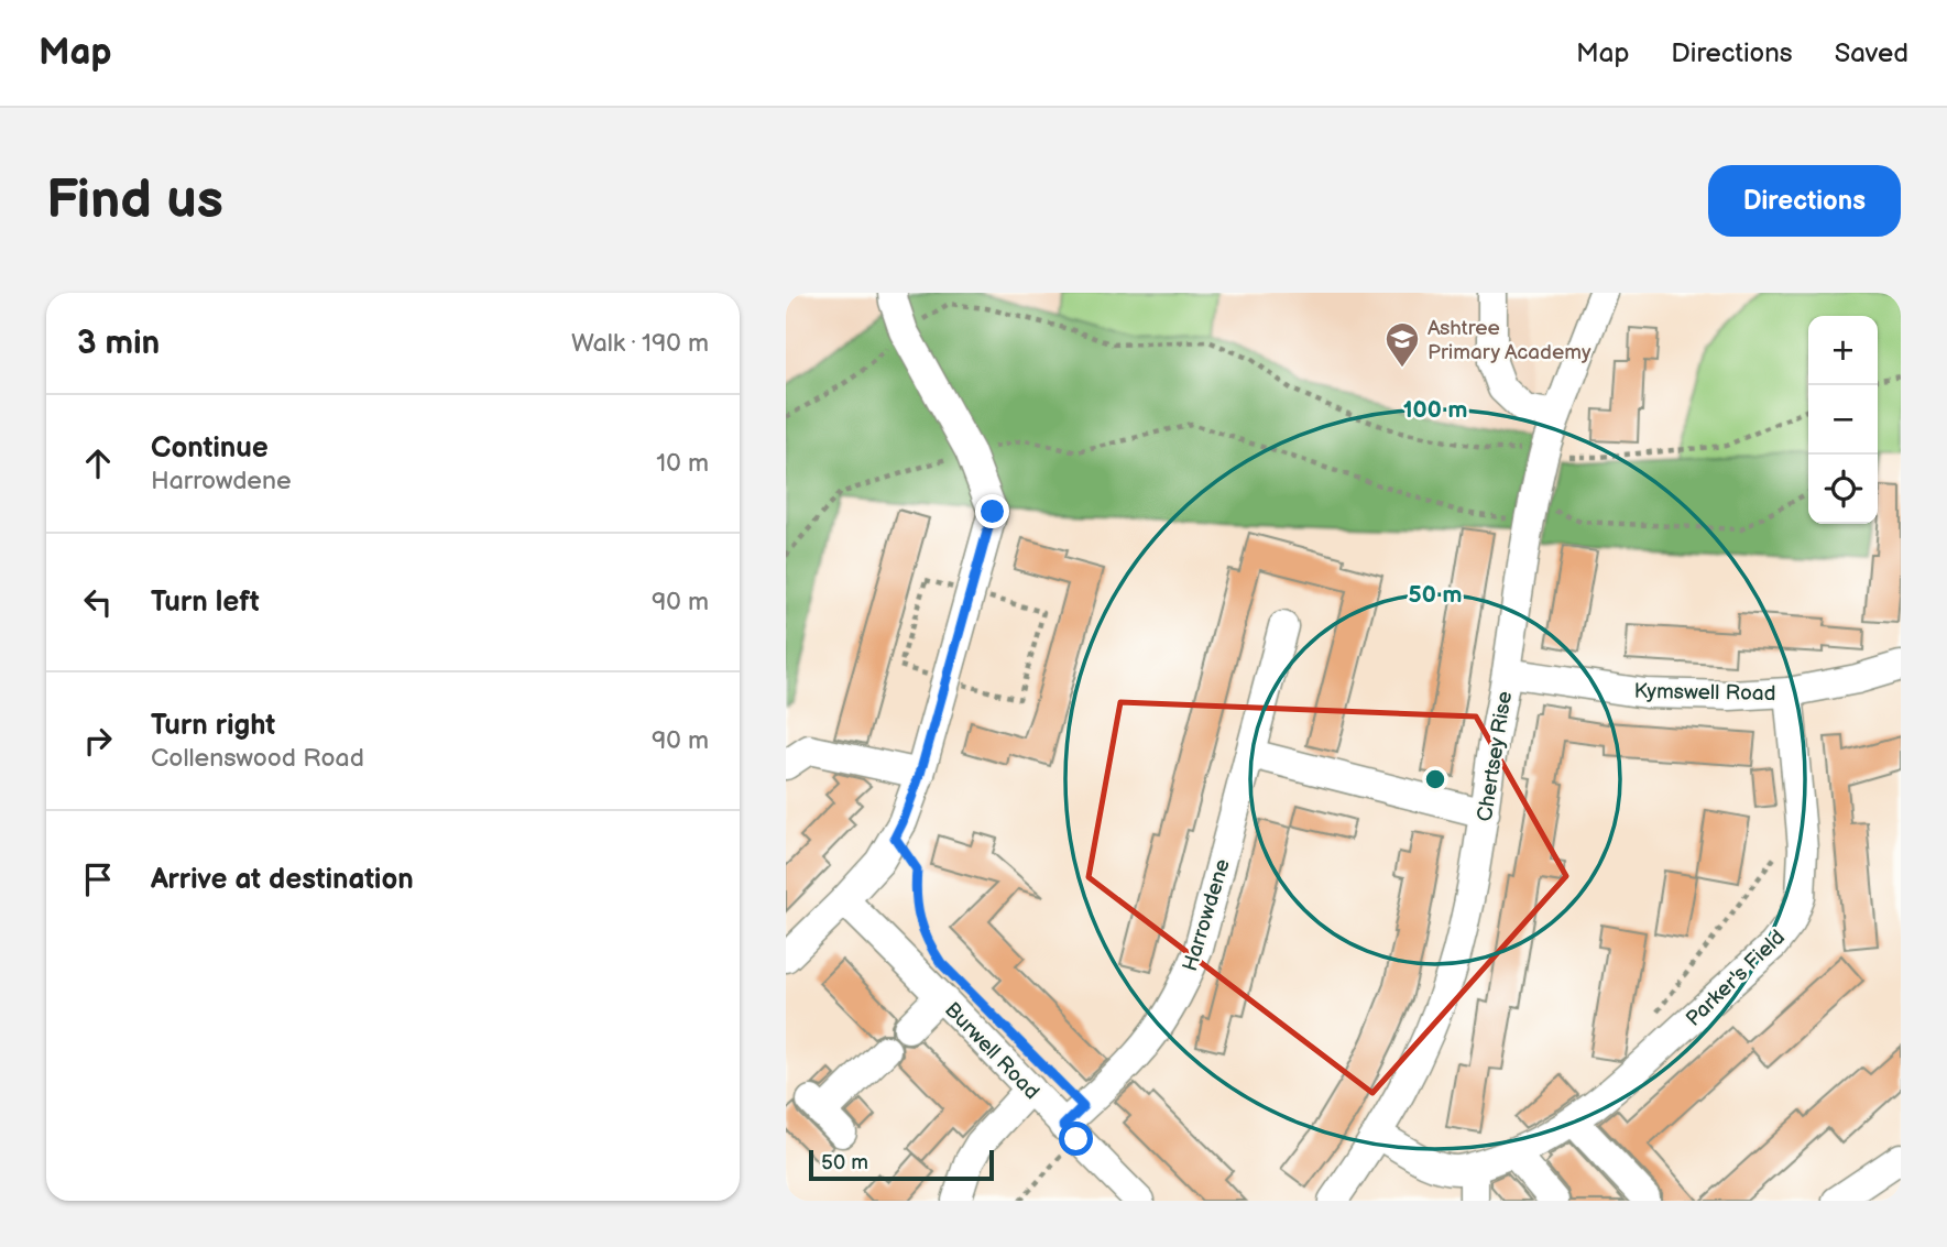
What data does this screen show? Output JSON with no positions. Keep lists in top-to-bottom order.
{
  "streets": {
    "street": [
      "Kymswell Road",
      "Chertsey Rise",
      "Harrowdene",
      "Parker's Field",
      "Burwell Road"
    ]
  },
  "crossings": [
    ["Kymswell Road", "Chertsey Rise"],
    ["Kymswell Road", "Parker's Field"],
    ["Chertsey Rise", "Parker's Field"],
    ["Harrowdene", "Burwell Road"]
  ],
  "places": {
    "school or university": ["Ashtree Primary Academy"]
  },
  "scale_bar": "50 m",
  "page": {
    "header": "Map",
    "nav": ["Map", "Directions", "Saved"],
    "buttons": "Directions",
    "title": "Find us",
    "heading": ["3 min", "Walk · 190 m"],
    "map_buttons": ["+", "−"],
    "list": [
      ["Continue", "Harrowdene", "10 m"],
      ["Turn left", "90 m"],
      ["Turn right", "Collenswood Road", "90 m"],
      "Arrive at destination"
    ],
    "scale": "50 m"
  },
  "rings": ["100 m", "50 m"]
}
